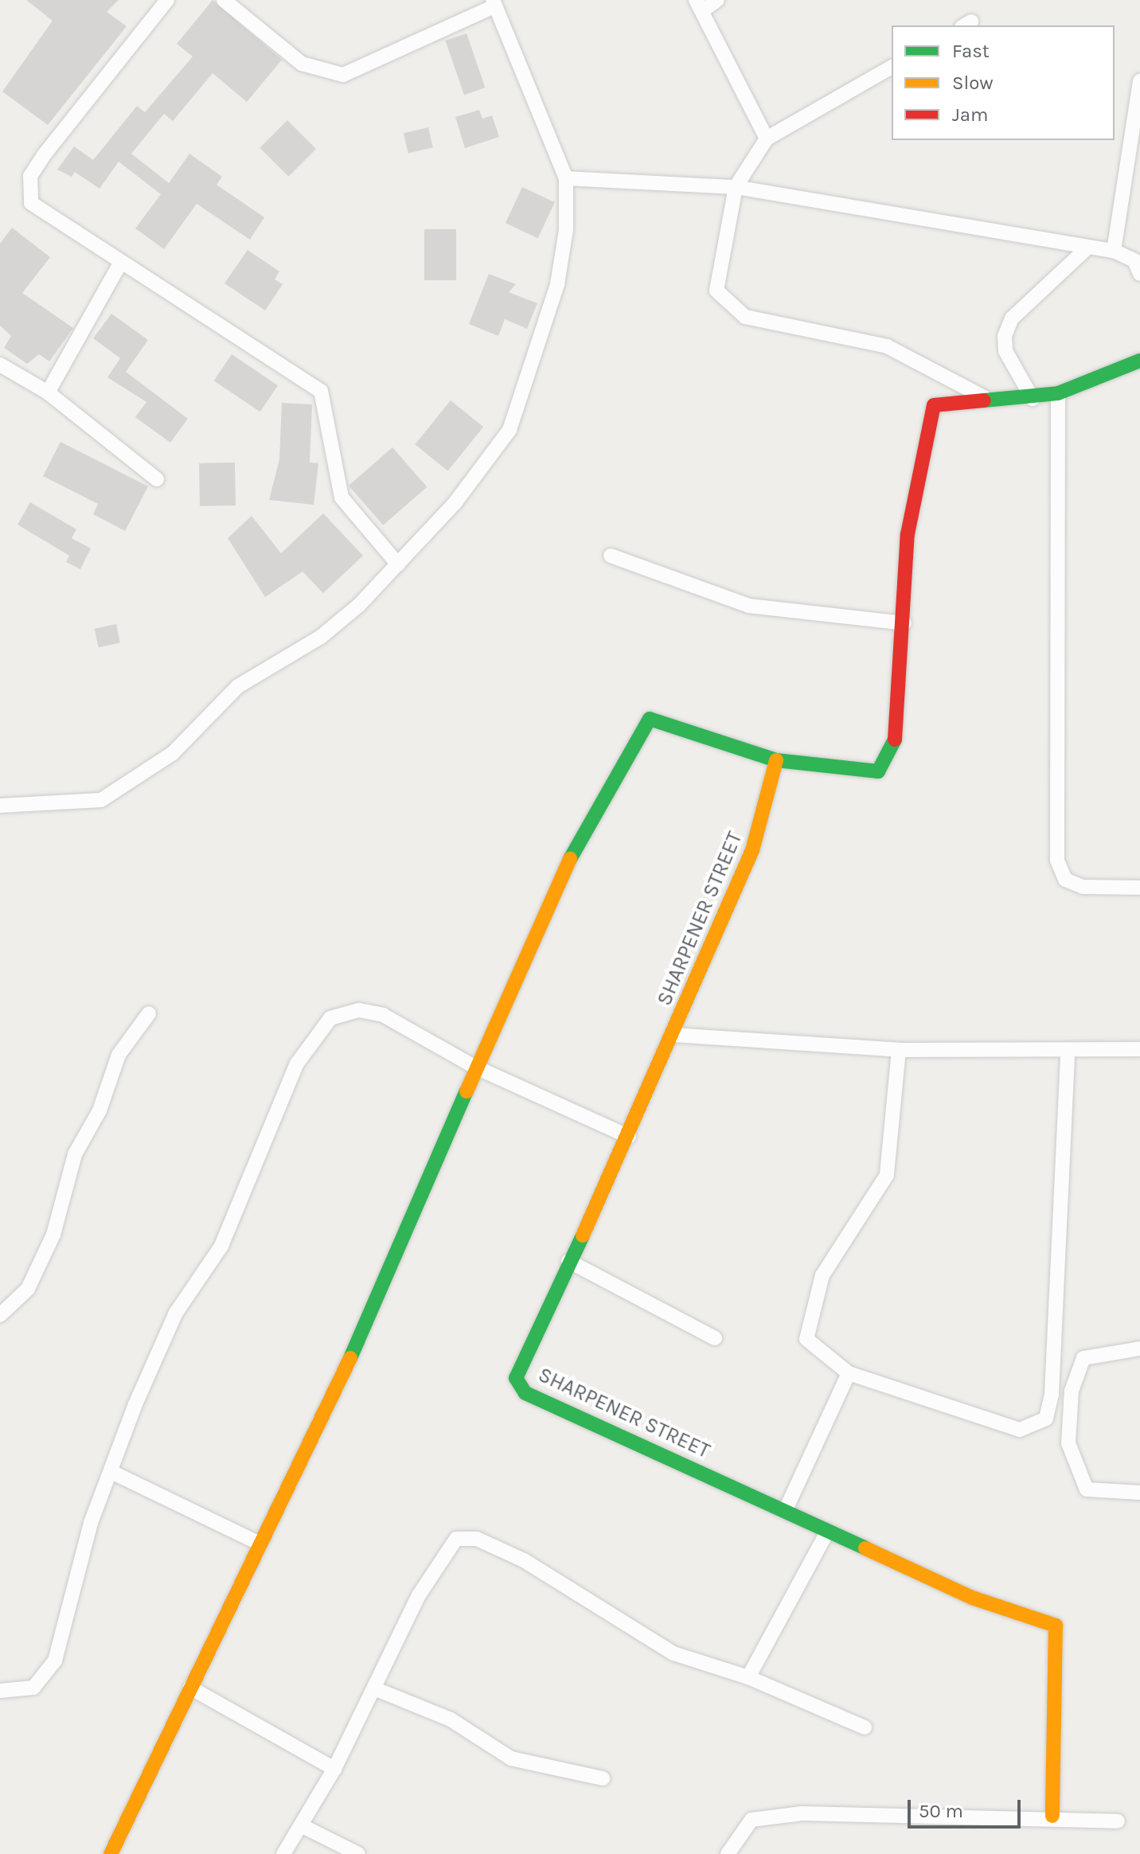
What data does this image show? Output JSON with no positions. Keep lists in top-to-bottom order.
{
  "streets": {
    "street": ["SHARPENER STREET"]
  },
  "legend": ["Fast", "Slow", "Jam"],
  "scale_bar": "50 m"
}
